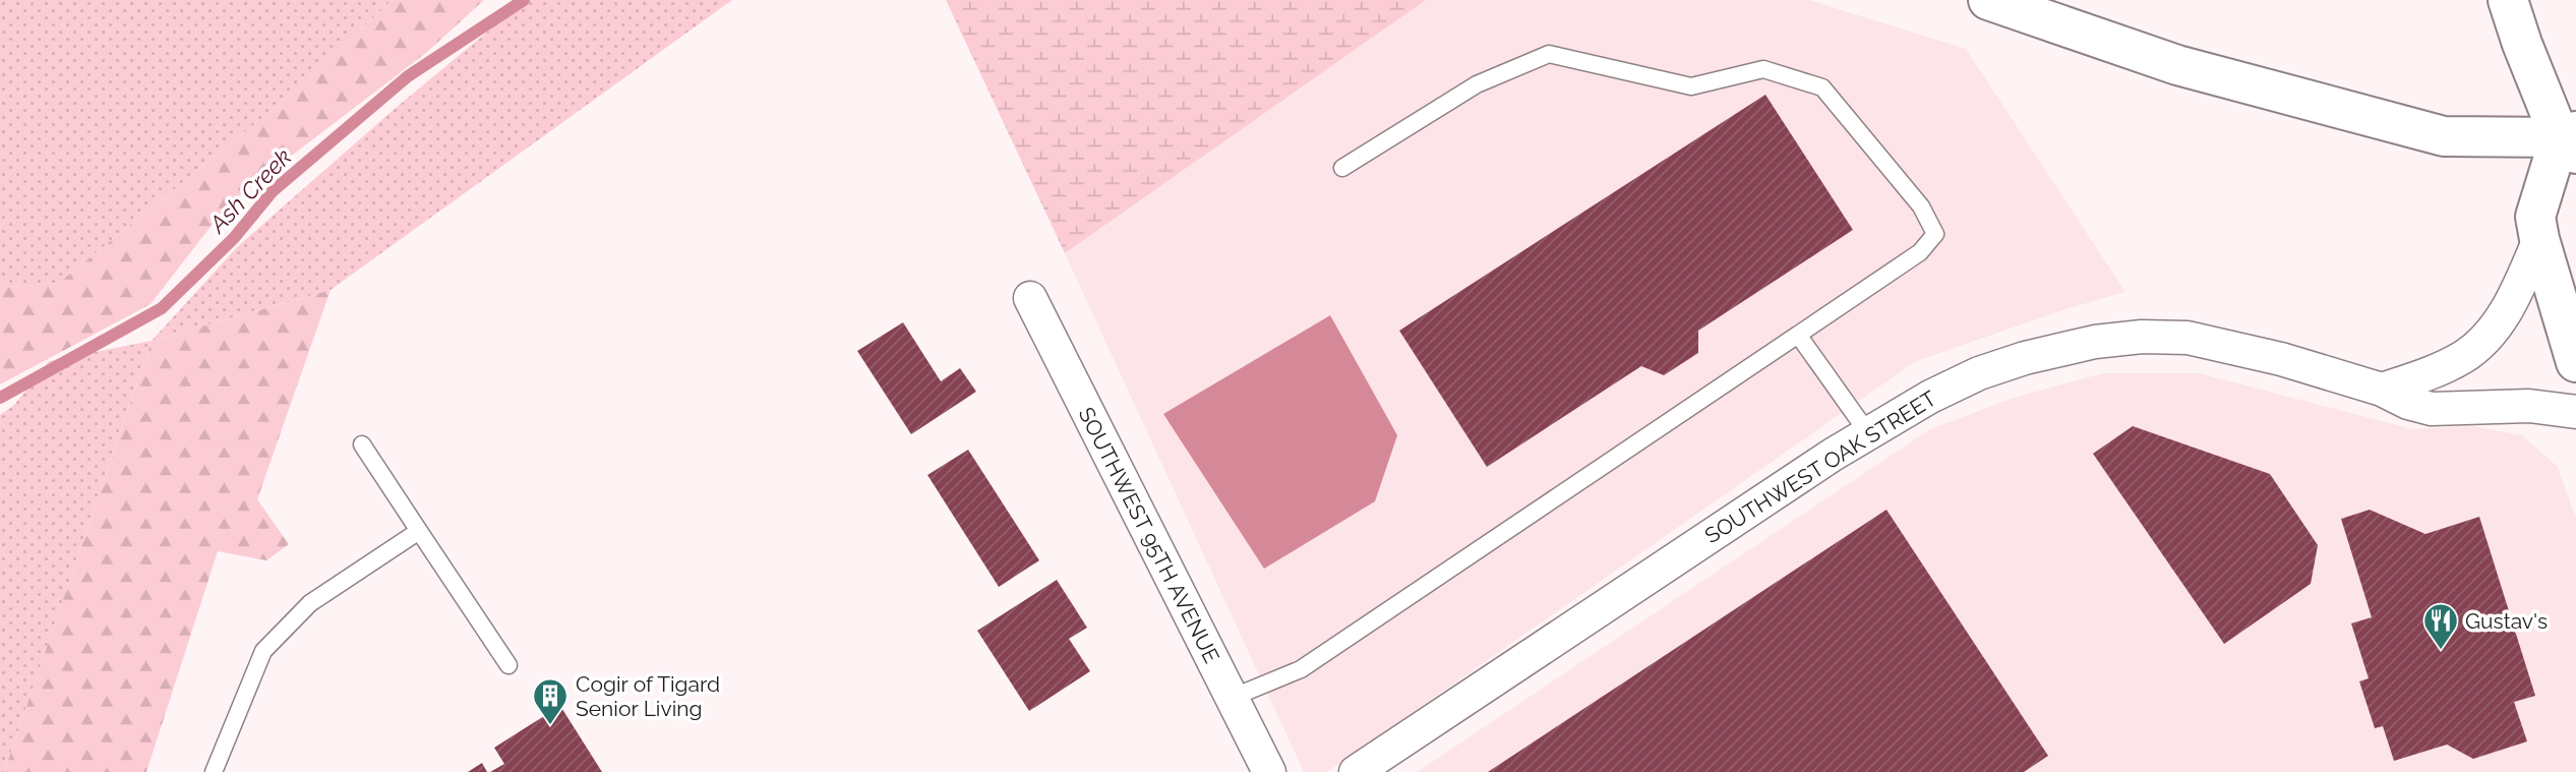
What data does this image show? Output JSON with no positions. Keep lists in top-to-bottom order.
{
  "streets": {
    "street": ["SOUTHWEST OAK STREET", "SOUTHWEST 95TH AVENUE"]
  },
  "water": ["Ash Creek"],
  "places": {
    "restaurant": ["Gustav's"],
    "building": ["Cogir of Tigard Senior Living"]
  }
}
